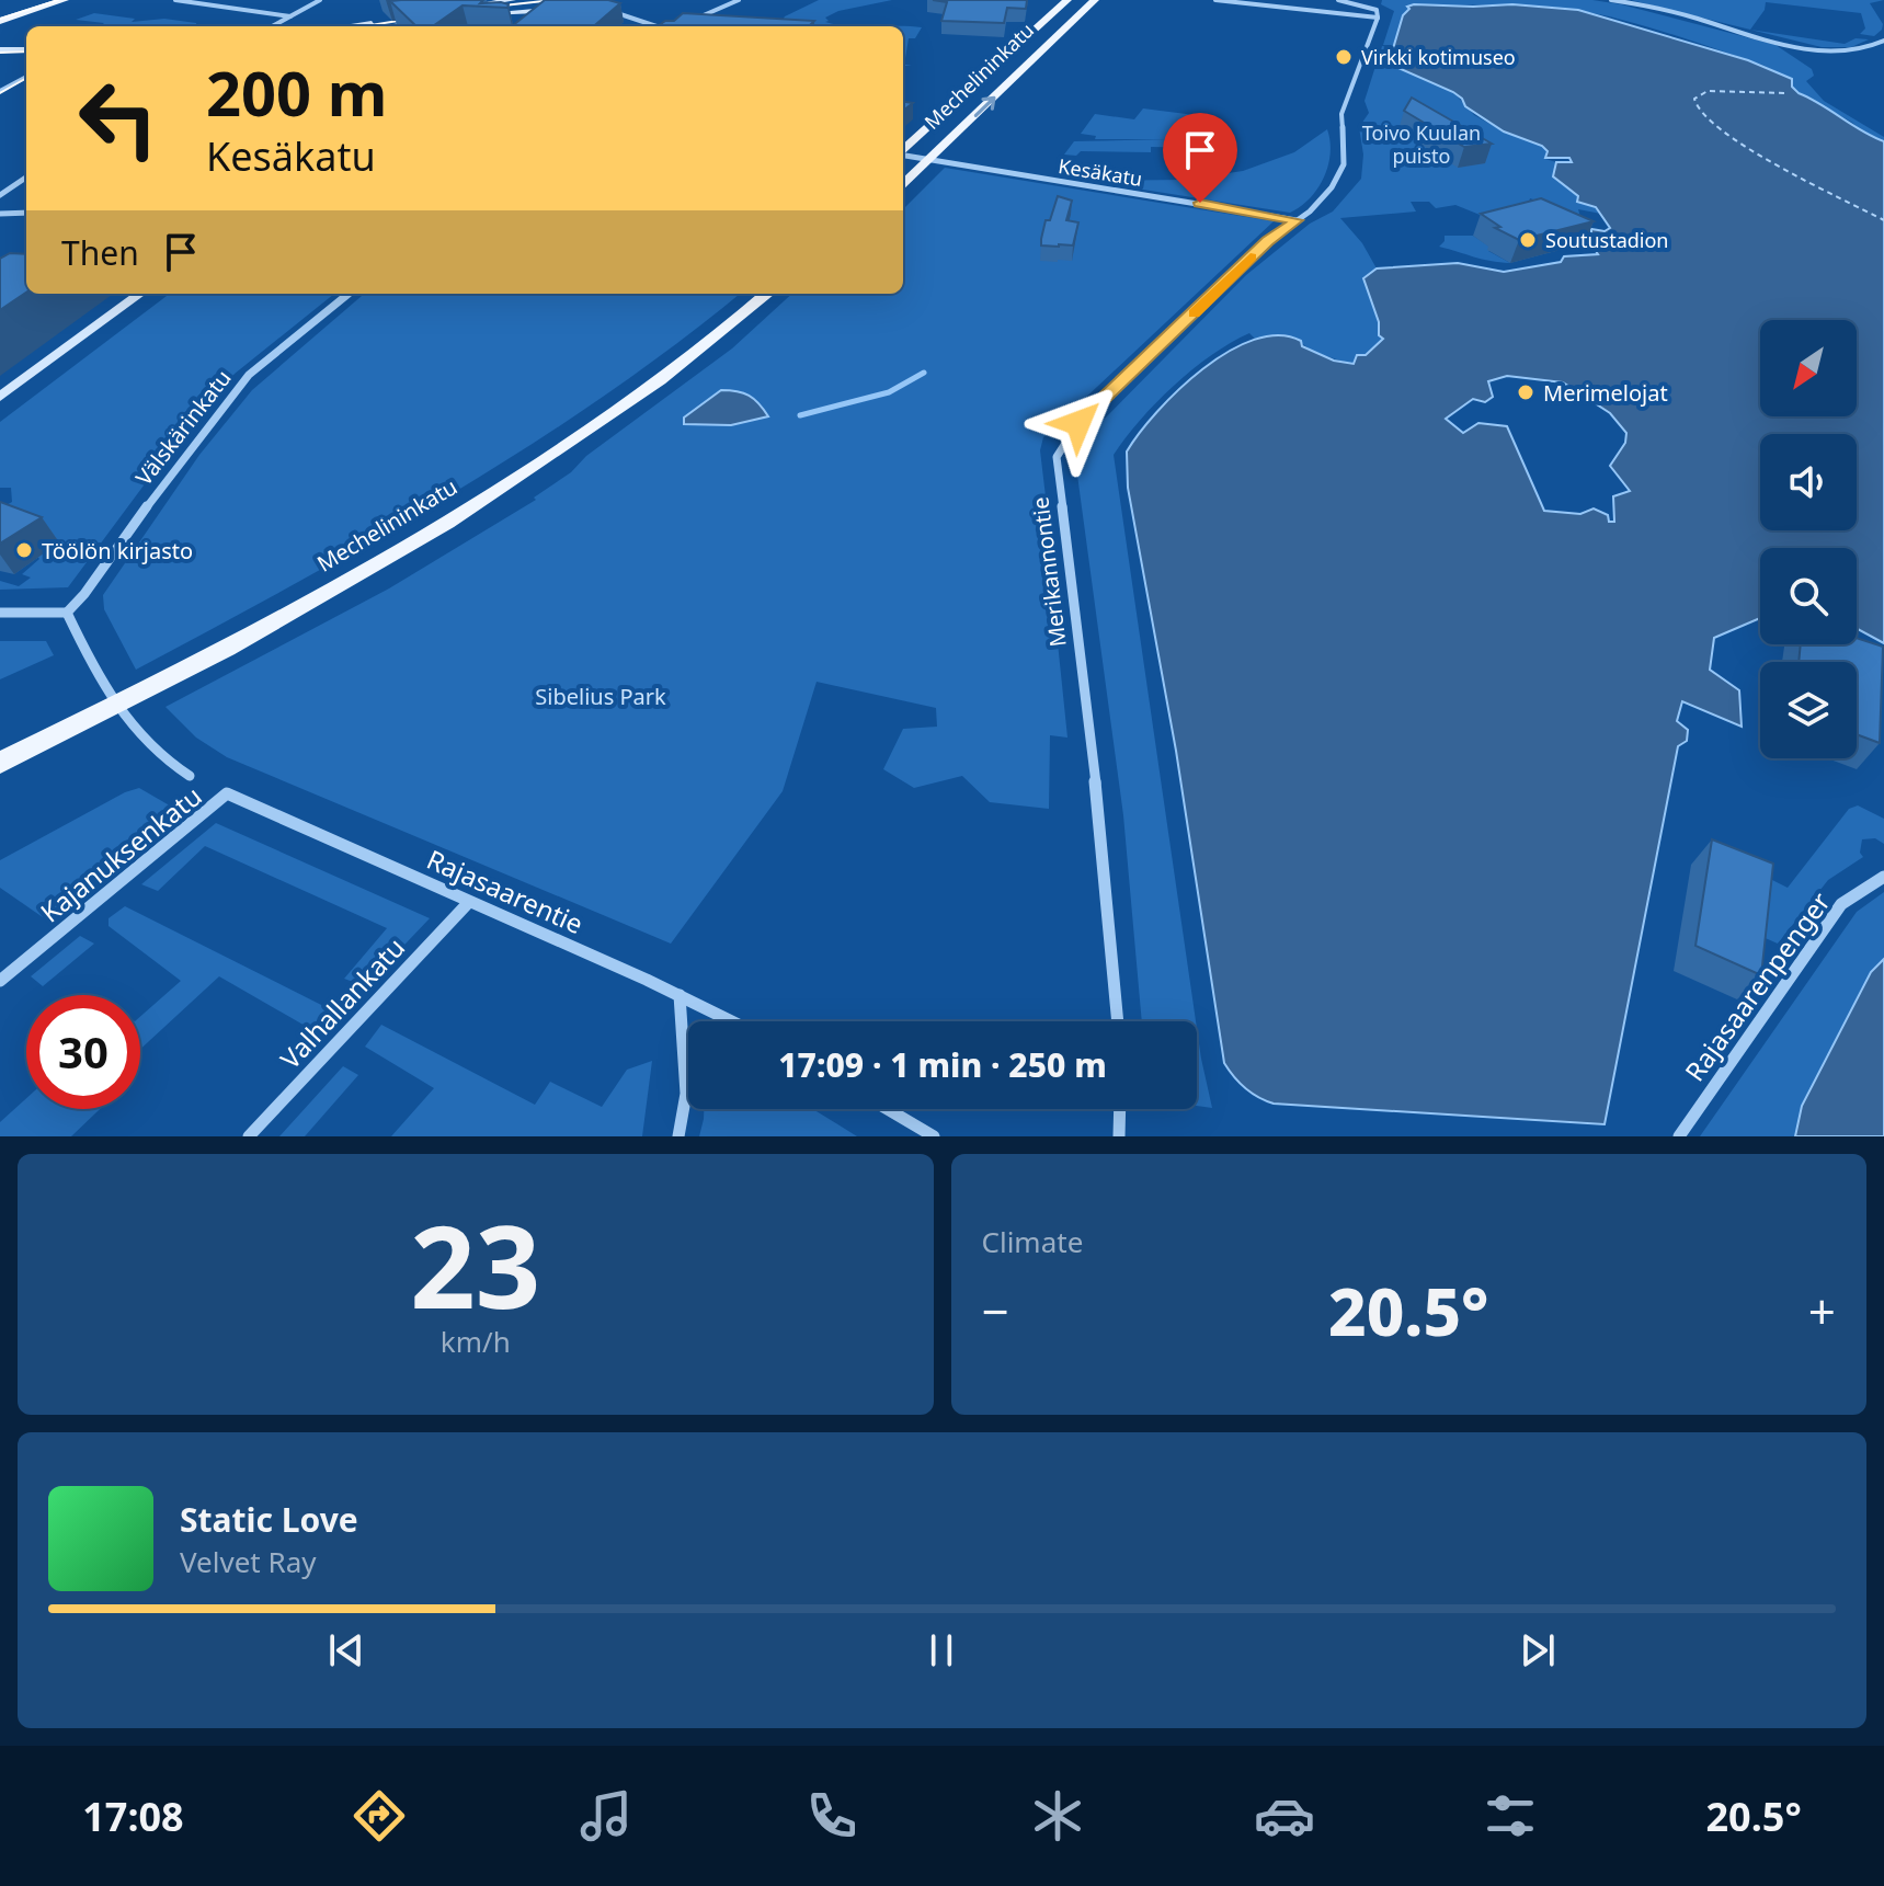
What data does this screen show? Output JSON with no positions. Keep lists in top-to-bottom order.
{
  "streets": {
    "main road": ["Mechelininkatu"],
    "street": [
      "Kesäkatu",
      "Välskärinkatu",
      "Merikannontie",
      "Kajanuksenkatu",
      "Rajasaarentie",
      "Rajasaarenpenger",
      "Valhallankatu"
    ]
  },
  "crossings": [
    ["Mechelininkatu", "Kesäkatu"],
    ["Kesäkatu", "Merikannontie"],
    ["Kajanuksenkatu", "Rajasaarentie"],
    ["Rajasaarentie", "Valhallankatu"]
  ],
  "parks": ["Toivo Kuulan puisto", "Sibelius Park"],
  "places": [
    "Virkki kotimuseo",
    "Soutustadion",
    "Merimelojat",
    "Töölön kirjasto"
  ],
  "north": "bottom left",
  "page": {
    "turn": ["200 m", "Kesäkatu"],
    "then": "Then",
    "limit": "30",
    "trip": "17:09 · 1 min · 250 m",
    "tile": [
      ["23", "km/h"],
      "Climate"
    ],
    "heat": ["−", "20.5°", "+"],
    "song": ["Static Love", "Velvet Ray"],
    "tabs": ["17:08", "20.5°"]
  }
}
